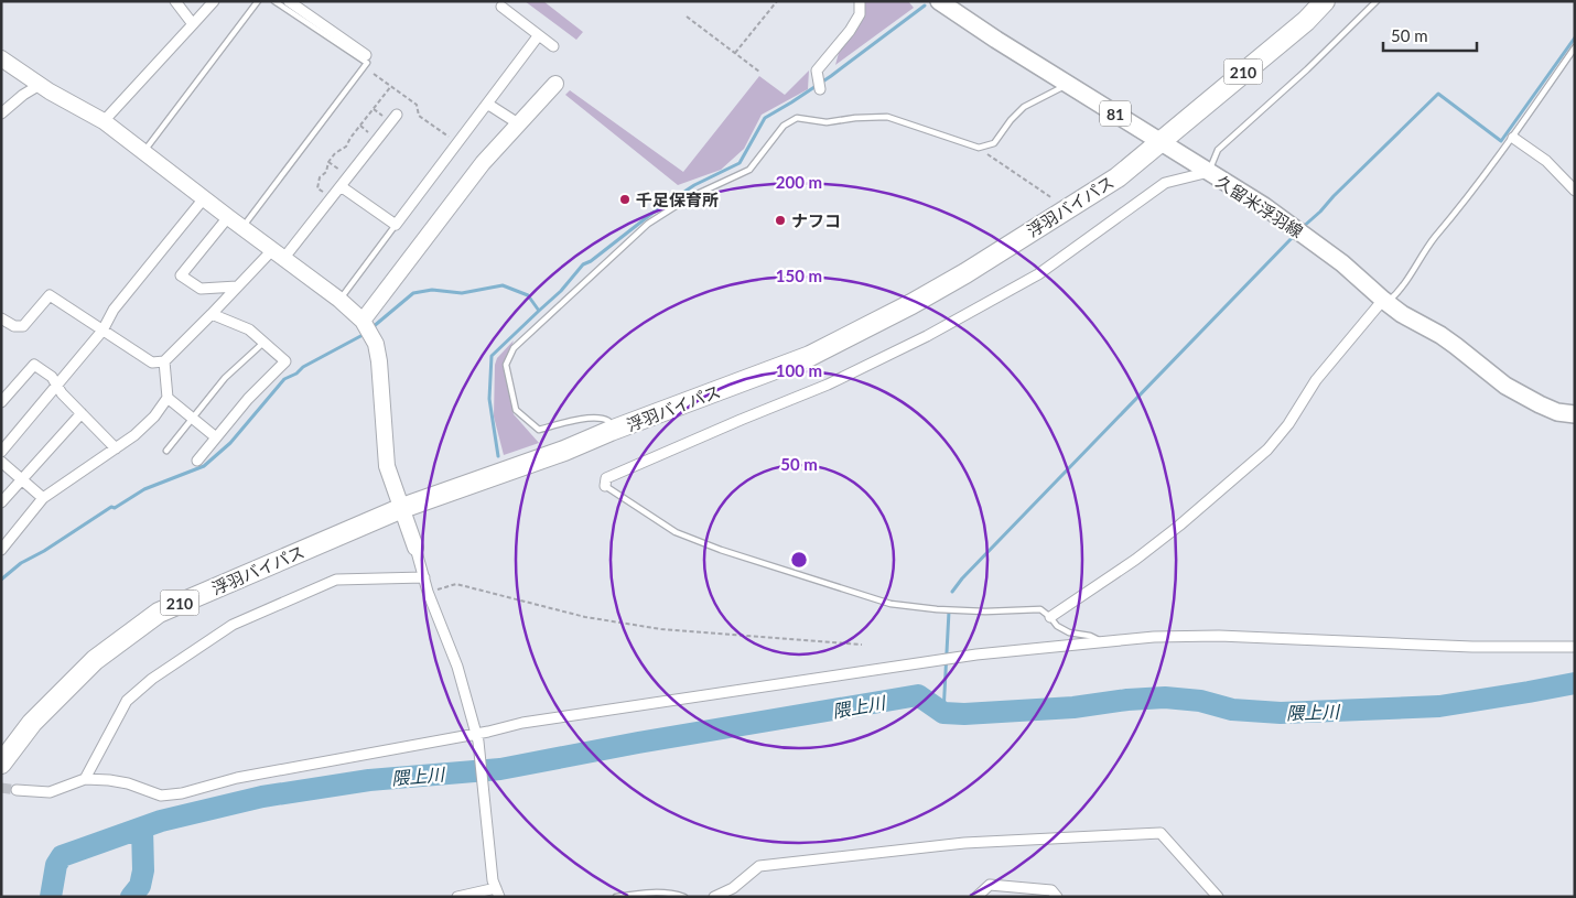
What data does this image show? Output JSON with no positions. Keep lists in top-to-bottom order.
{
  "streets": {
    "highway": ["210", "浮羽バイパス"],
    "main road": ["81", "久留米浮羽線"]
  },
  "crossings": [
    ["浮羽バイパス", "久留米浮羽線"]
  ],
  "water": ["隈上川"],
  "places": ["千足保育所", "ナフコ"],
  "scale_bar": "50 m",
  "rings": [
    "200 m",
    "150 m",
    "100 m",
    "50 m"
  ]
}
